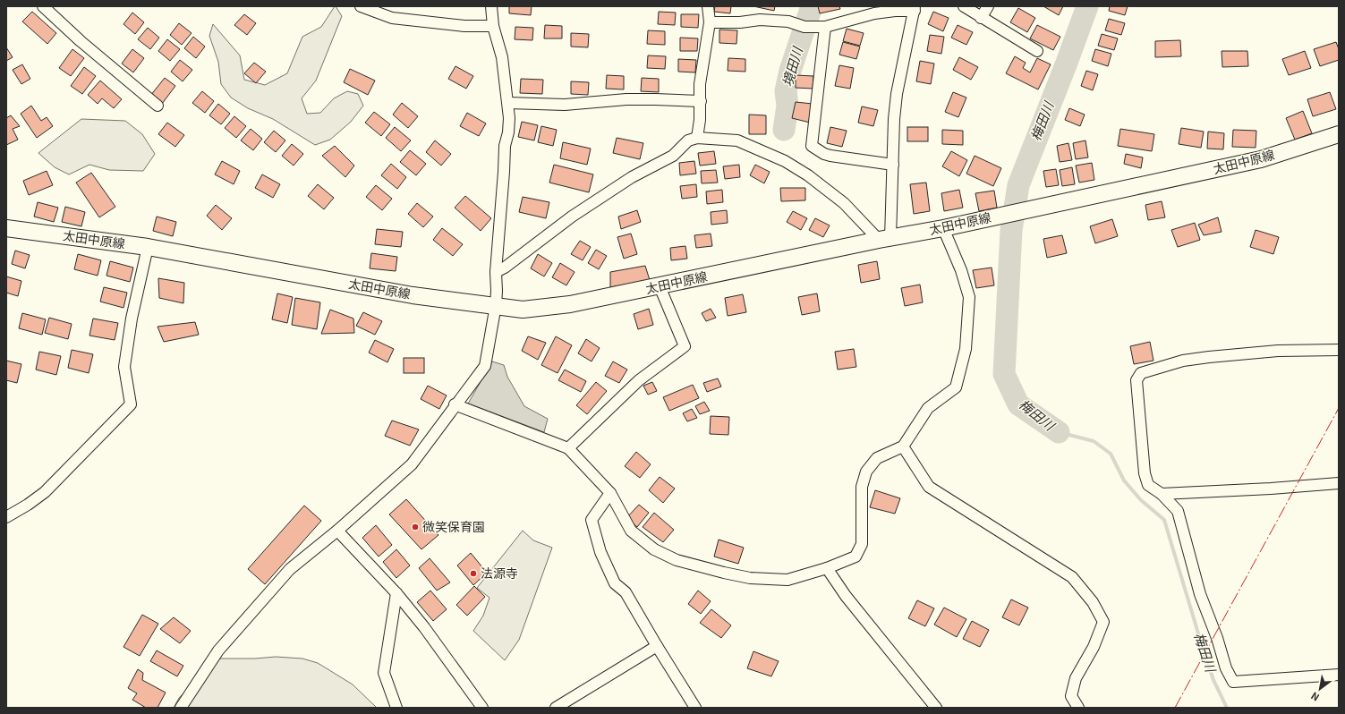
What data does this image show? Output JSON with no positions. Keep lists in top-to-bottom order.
{
  "streets": {
    "main road": ["太田中原線"]
  },
  "water": ["境田川", "梅田川"],
  "places": ["微笑保育園", "法源寺"],
  "north": "bottom left"
}
